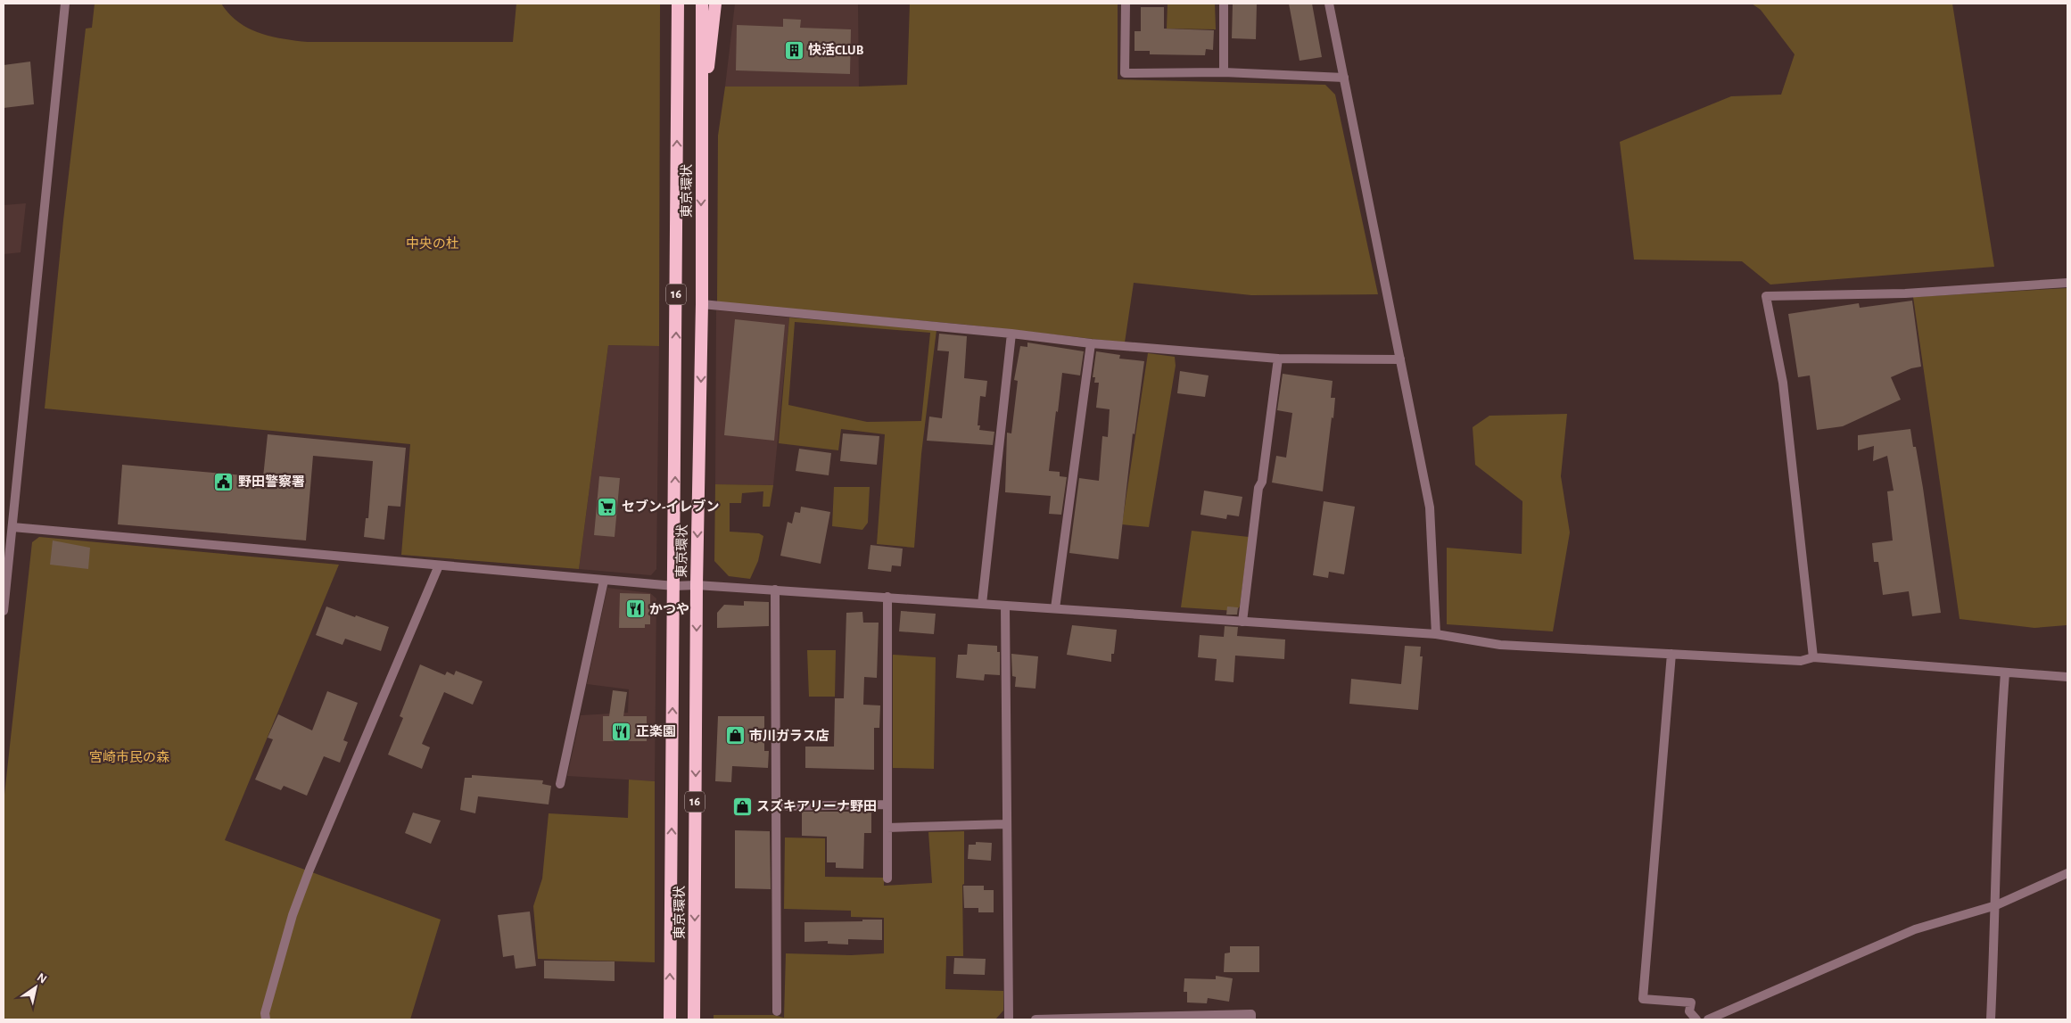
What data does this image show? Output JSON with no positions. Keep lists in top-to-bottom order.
{
  "streets": {
    "highway": ["東京環状", "16"]
  },
  "crossings": [
    ["東京環状", "16"]
  ],
  "parks": ["中央の杜", "宮崎市民の森"],
  "places": {
    "building": ["快活CLUB"],
    "public building": ["野田警察署"],
    "supermarket": ["セブン-イレブン"],
    "restaurant": ["かつや", "正楽園"],
    "shop": ["市川ガラス店", "スズキアリーナ野田"]
  },
  "north": "top right"
}
